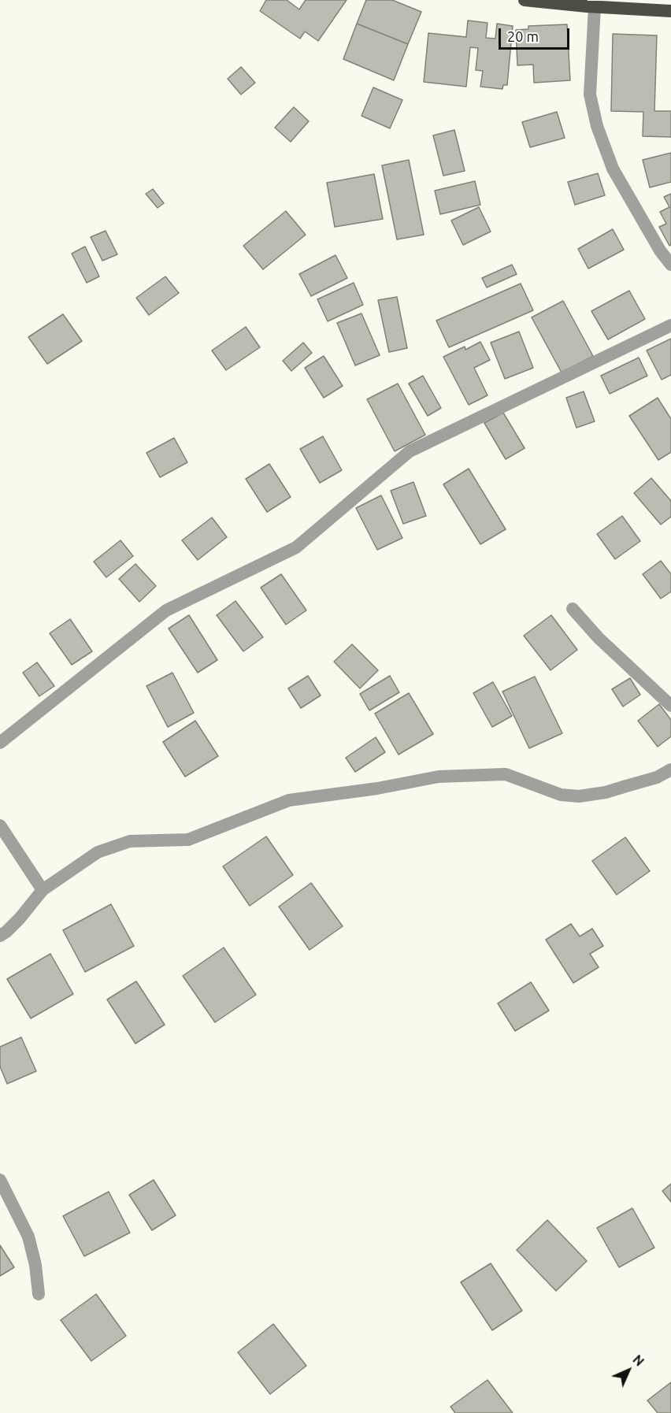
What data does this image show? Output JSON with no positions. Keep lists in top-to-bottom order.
{
  "scale_bar": "20 m",
  "north": "top right"
}
